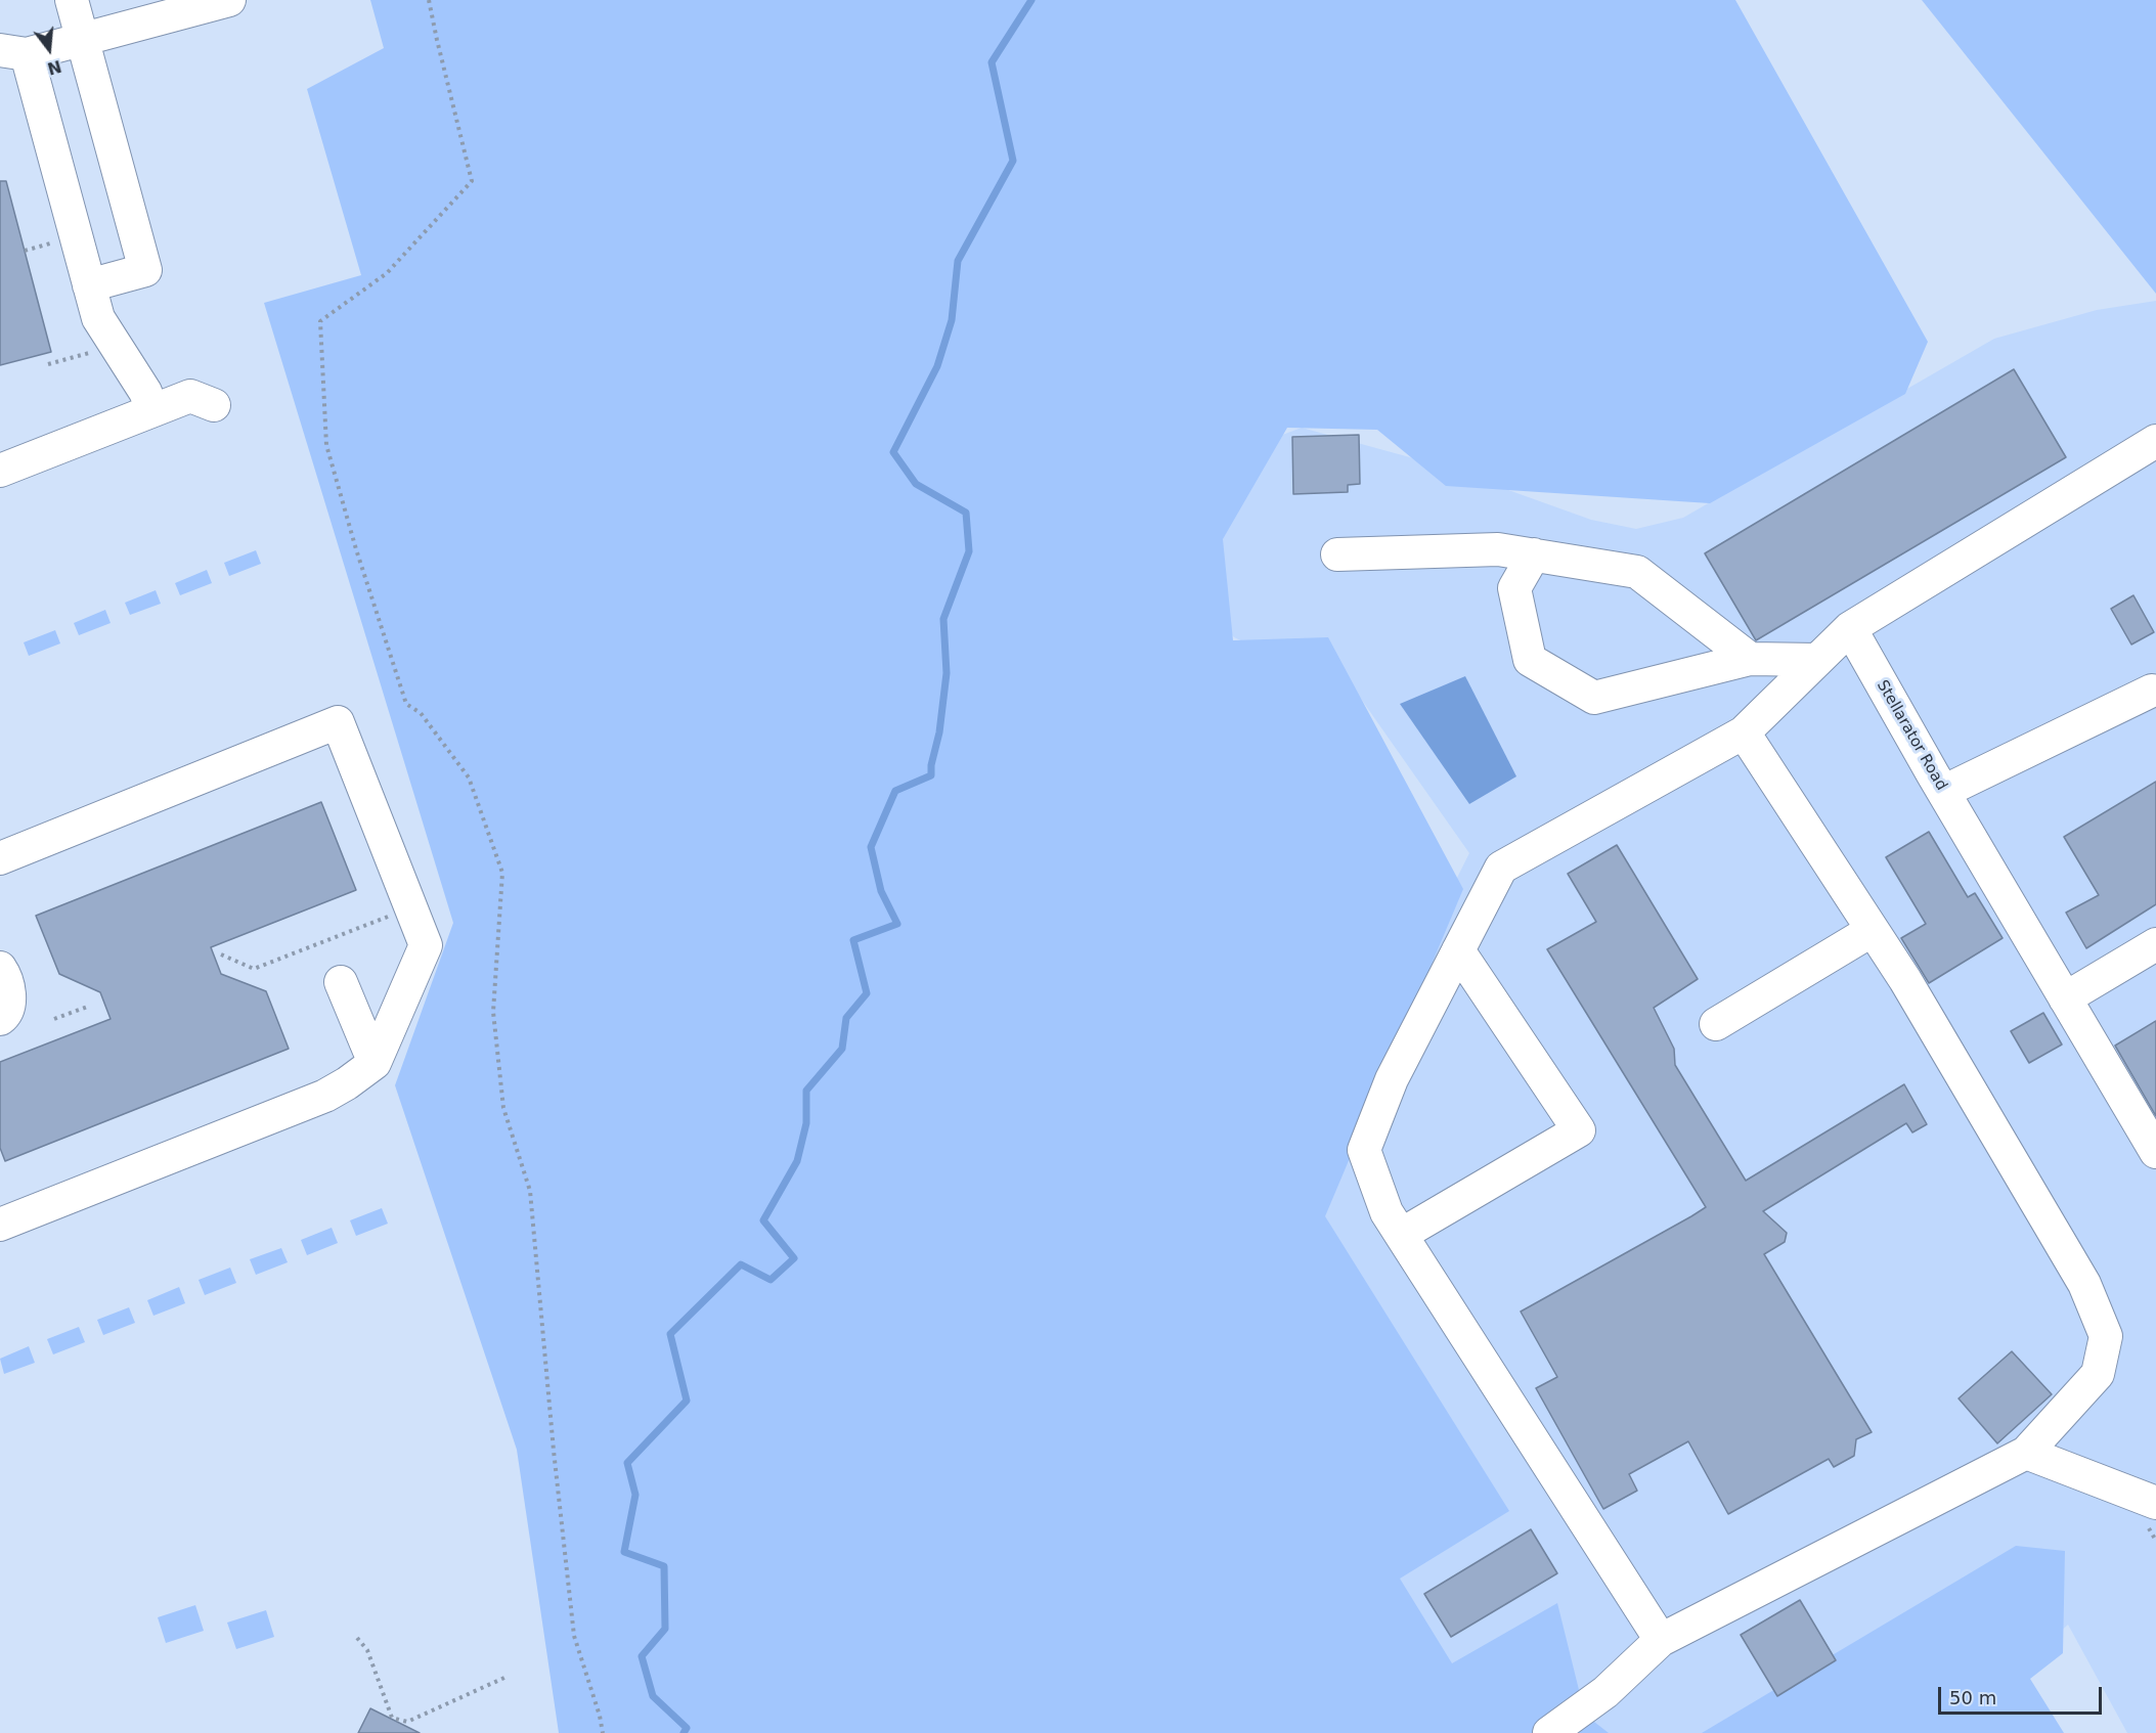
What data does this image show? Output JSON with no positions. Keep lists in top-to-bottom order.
{
  "streets": {
    "street": ["Stellarator Road"]
  },
  "scale_bar": "50 m",
  "north": "bottom"
}
